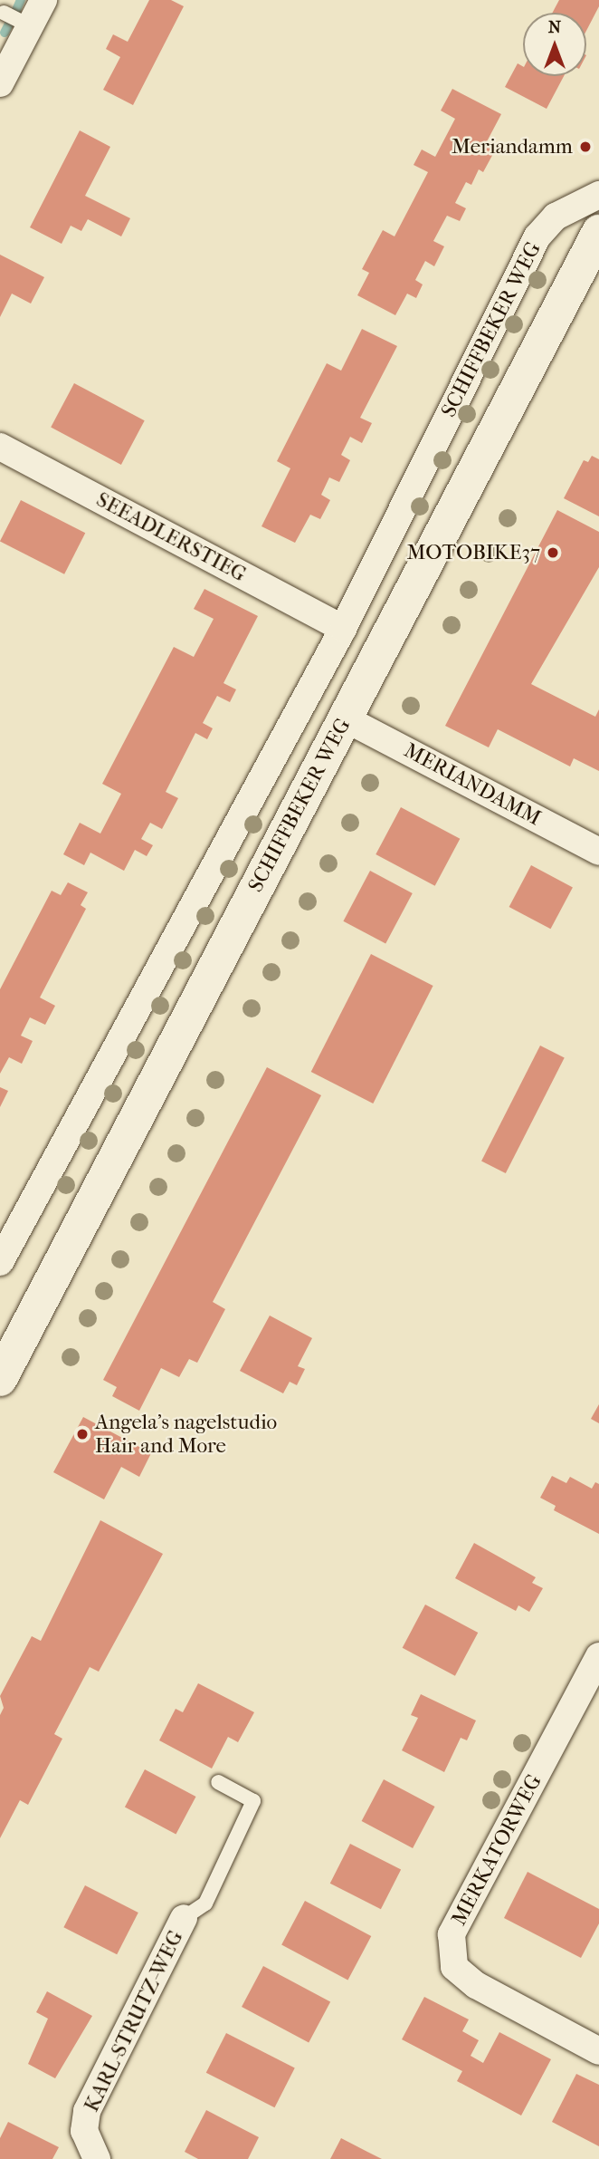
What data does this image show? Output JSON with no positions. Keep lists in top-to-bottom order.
{
  "streets": {
    "main road": ["SCHIFFBEKER WEG"],
    "street": [
      "SEEADLERSTIEG",
      "MERIANDAMM",
      "MERKATORWEG",
      "KARL-STRUTZ-WEG"
    ]
  },
  "crossings": [
    ["SCHIFFBEKER WEG", "SEEADLERSTIEG"],
    ["SCHIFFBEKER WEG", "MERIANDAMM"]
  ],
  "places": ["Meriandamm", "MOTOBIKE37", "Angela's nagelstudio Hair and More"],
  "north": "top"
}
